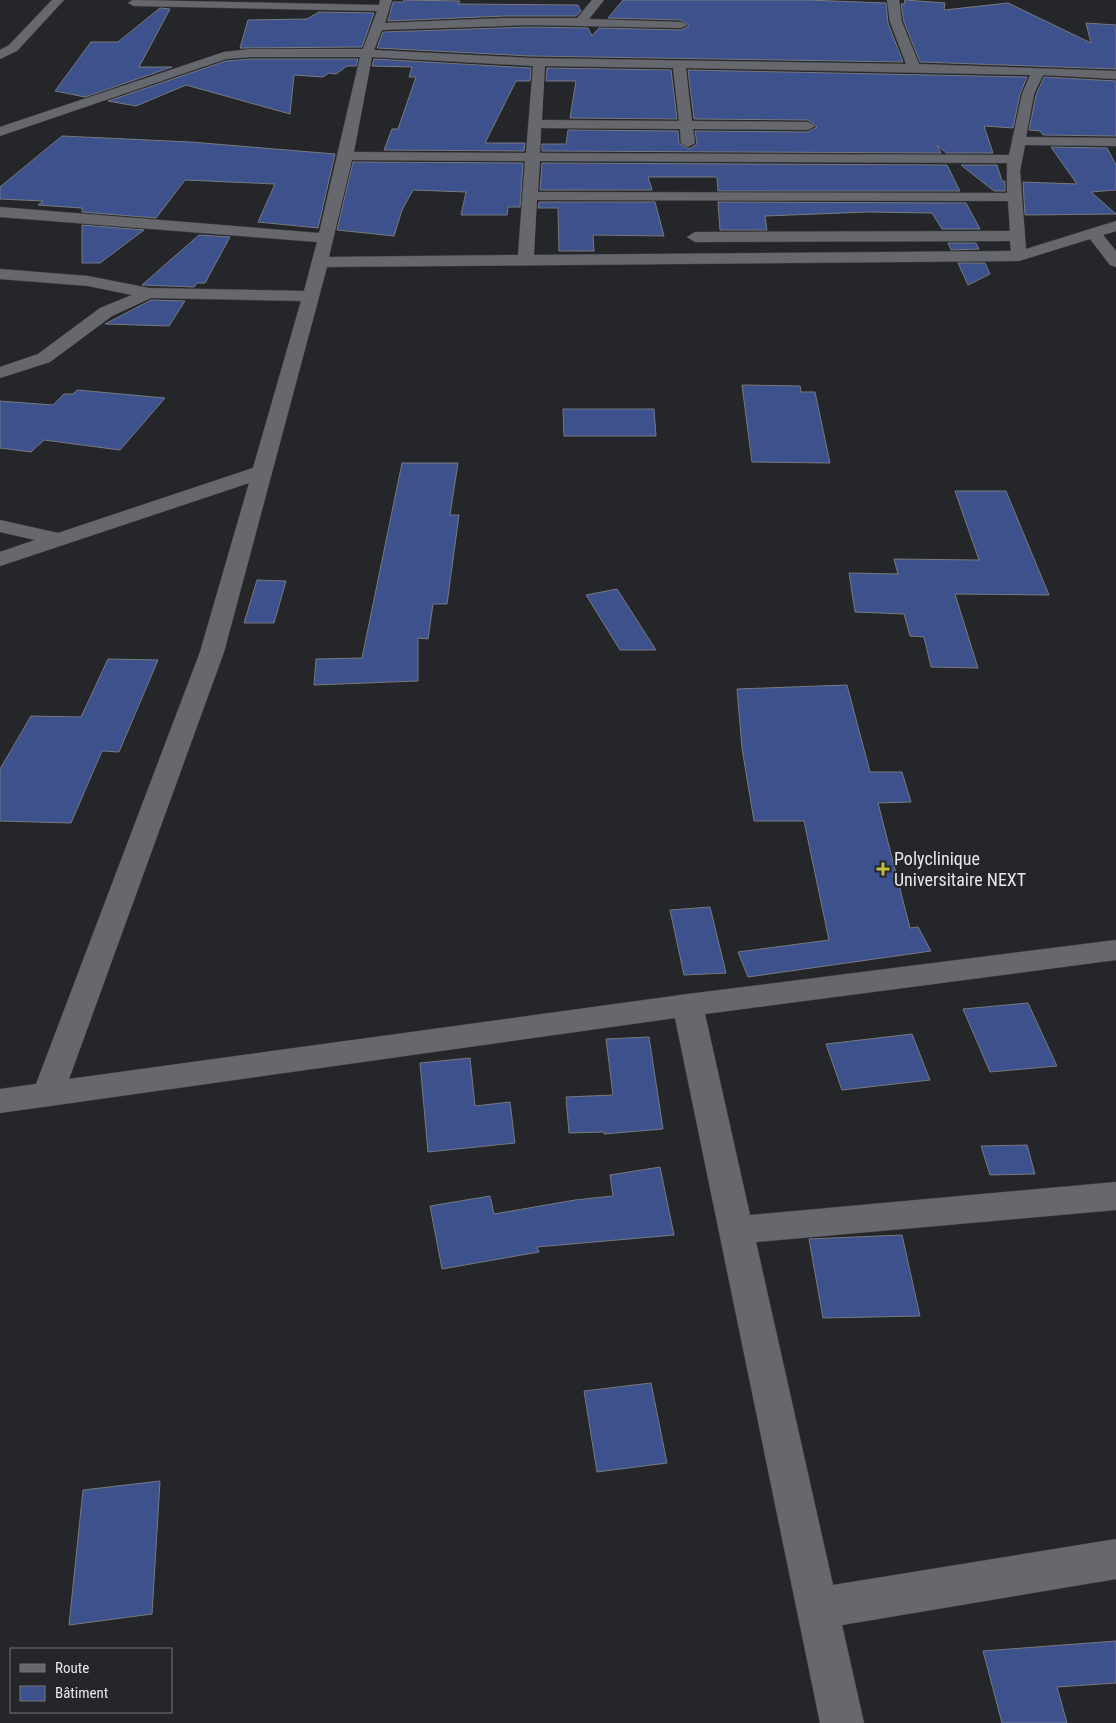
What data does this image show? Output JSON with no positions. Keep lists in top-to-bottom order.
{
  "places": {
    "health": ["Polyclinique Universitaire NEXT"]
  },
  "legend": ["Route", "Bâtiment"]
}
